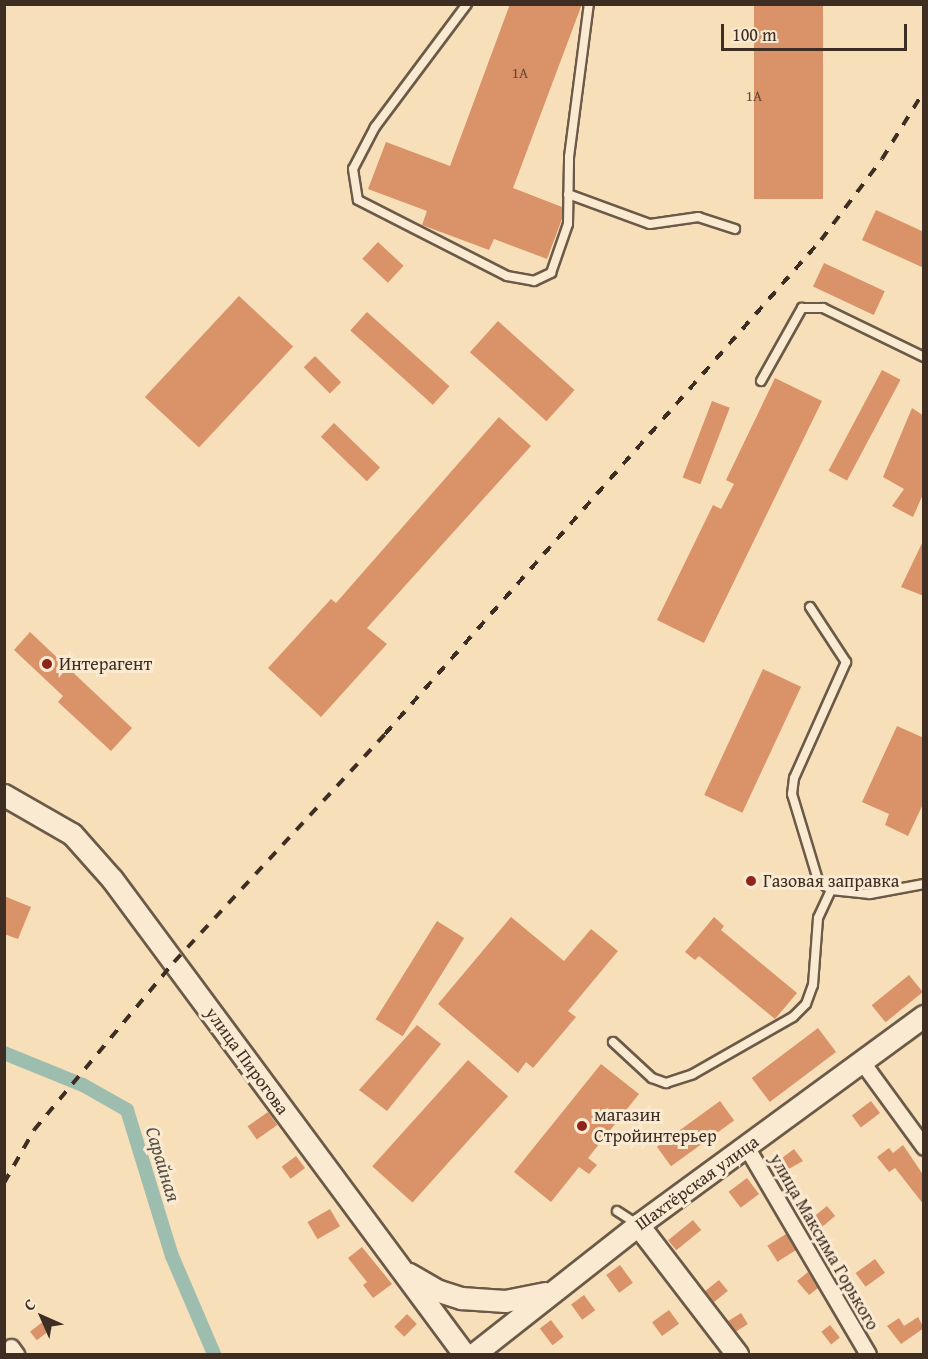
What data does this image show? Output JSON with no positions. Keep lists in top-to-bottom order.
{
  "streets": {
    "main road": ["улица Пирогова", "Шахтёрская улица"],
    "street": ["улица Максима Горького"]
  },
  "crossings": [
    ["Шахтёрская улица", "улица Максима Горького"]
  ],
  "water": ["Сарайная"],
  "places": ["Интерагент", "Газовая заправка", "магазин Стройинтерьер"],
  "house_numbers": ["1А", "1А"],
  "scale_bar": "100 m",
  "north": "top left"
}
